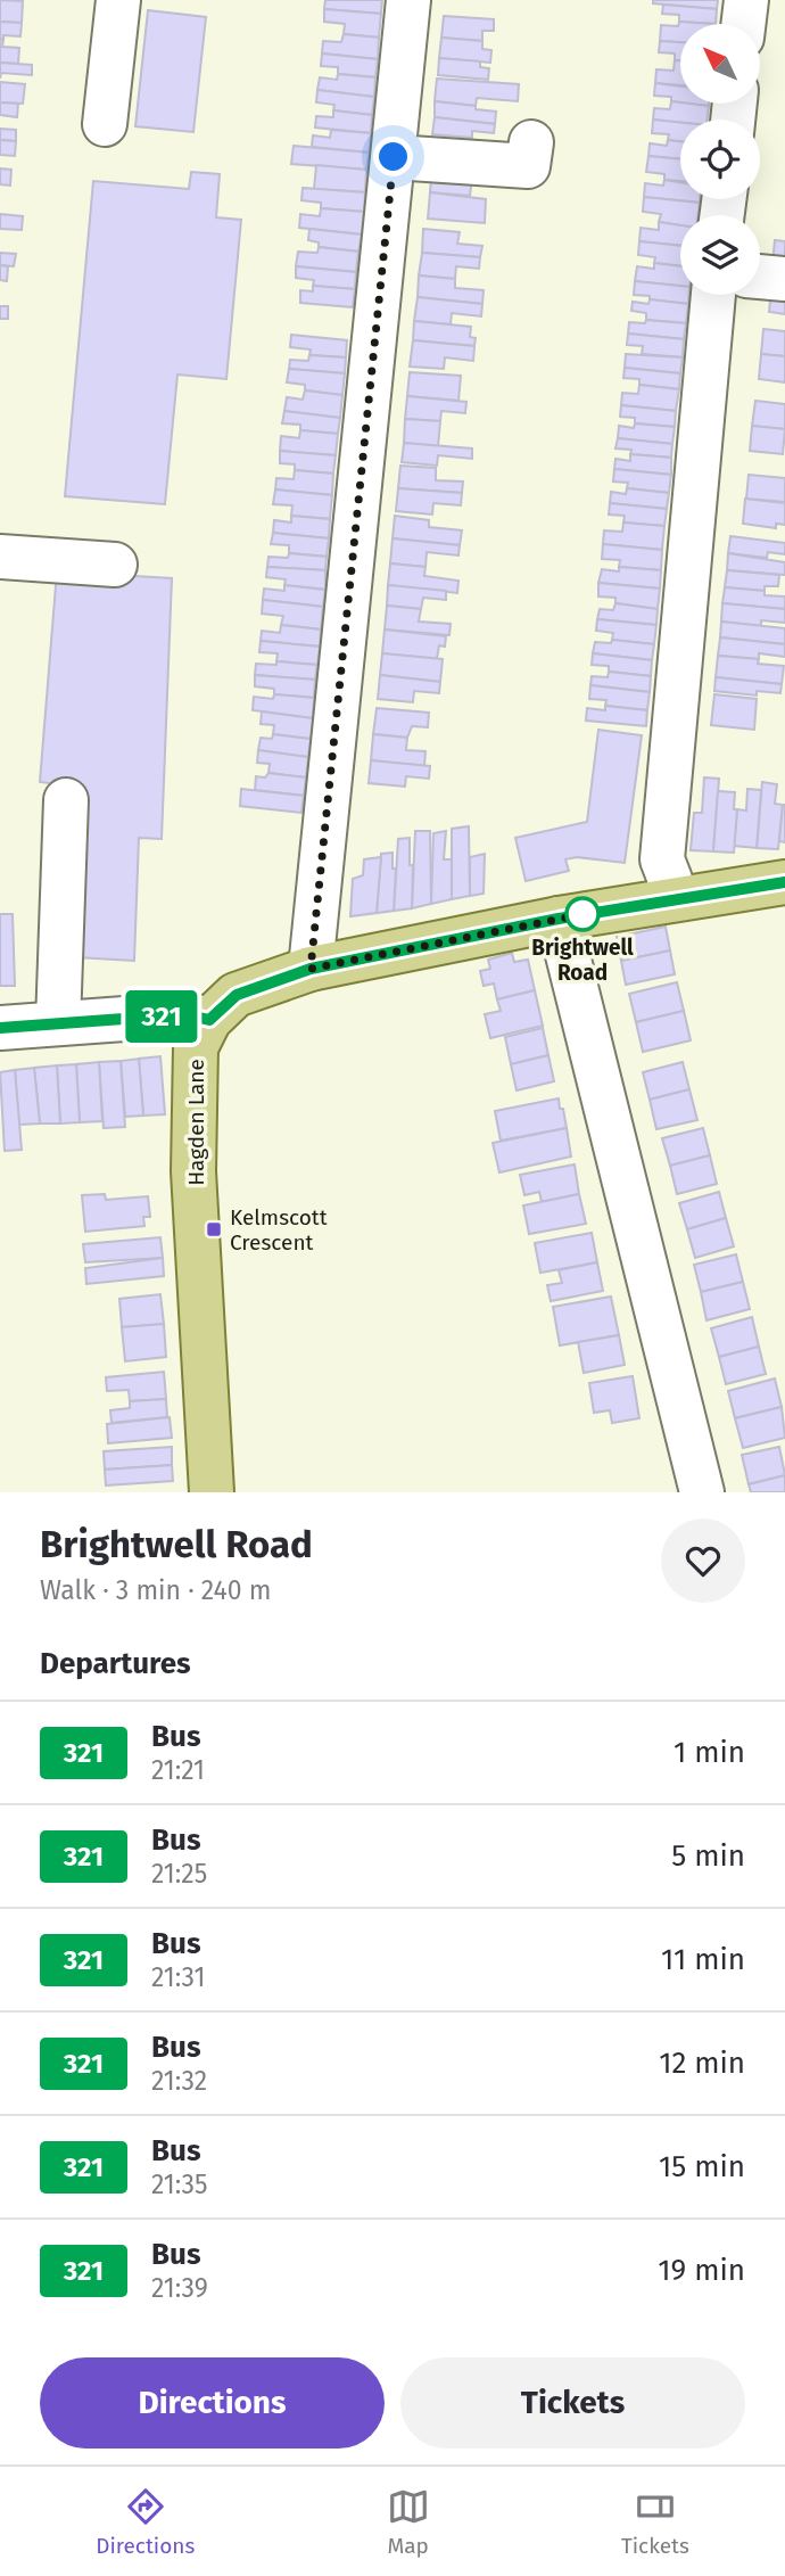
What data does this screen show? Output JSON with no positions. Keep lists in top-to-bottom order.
{
  "streets": {
    "main road": ["Hagden Lane"]
  },
  "places": {
    "other": ["Brightwell Road"],
    "transit": ["Kelmscott Crescent"]
  },
  "lines": ["bus line 321"],
  "north": "top left",
  "page": {
    "on_map": "321",
    "heading": [
      ["Brightwell Road", "Walk · 3 min · 240 m"],
      "Departures"
    ],
    "list": [
      {
        "mark": "321",
        "name": "Bus",
        "note": "21:21",
        "value": "1 min"
      },
      {
        "mark": "321",
        "name": "Bus",
        "note": "21:25",
        "value": "5 min"
      },
      {
        "mark": "321",
        "name": "Bus",
        "note": "21:31",
        "value": "11 min"
      },
      {
        "mark": "321",
        "name": "Bus",
        "note": "21:32",
        "value": "12 min"
      },
      {
        "mark": "321",
        "name": "Bus",
        "note": "21:35",
        "value": "15 min"
      },
      {
        "mark": "321",
        "name": "Bus",
        "note": "21:39",
        "value": "19 min"
      }
    ],
    "buttons": ["Directions", "Tickets"],
    "tabs": ["Directions", "Map", "Tickets"]
  }
}
